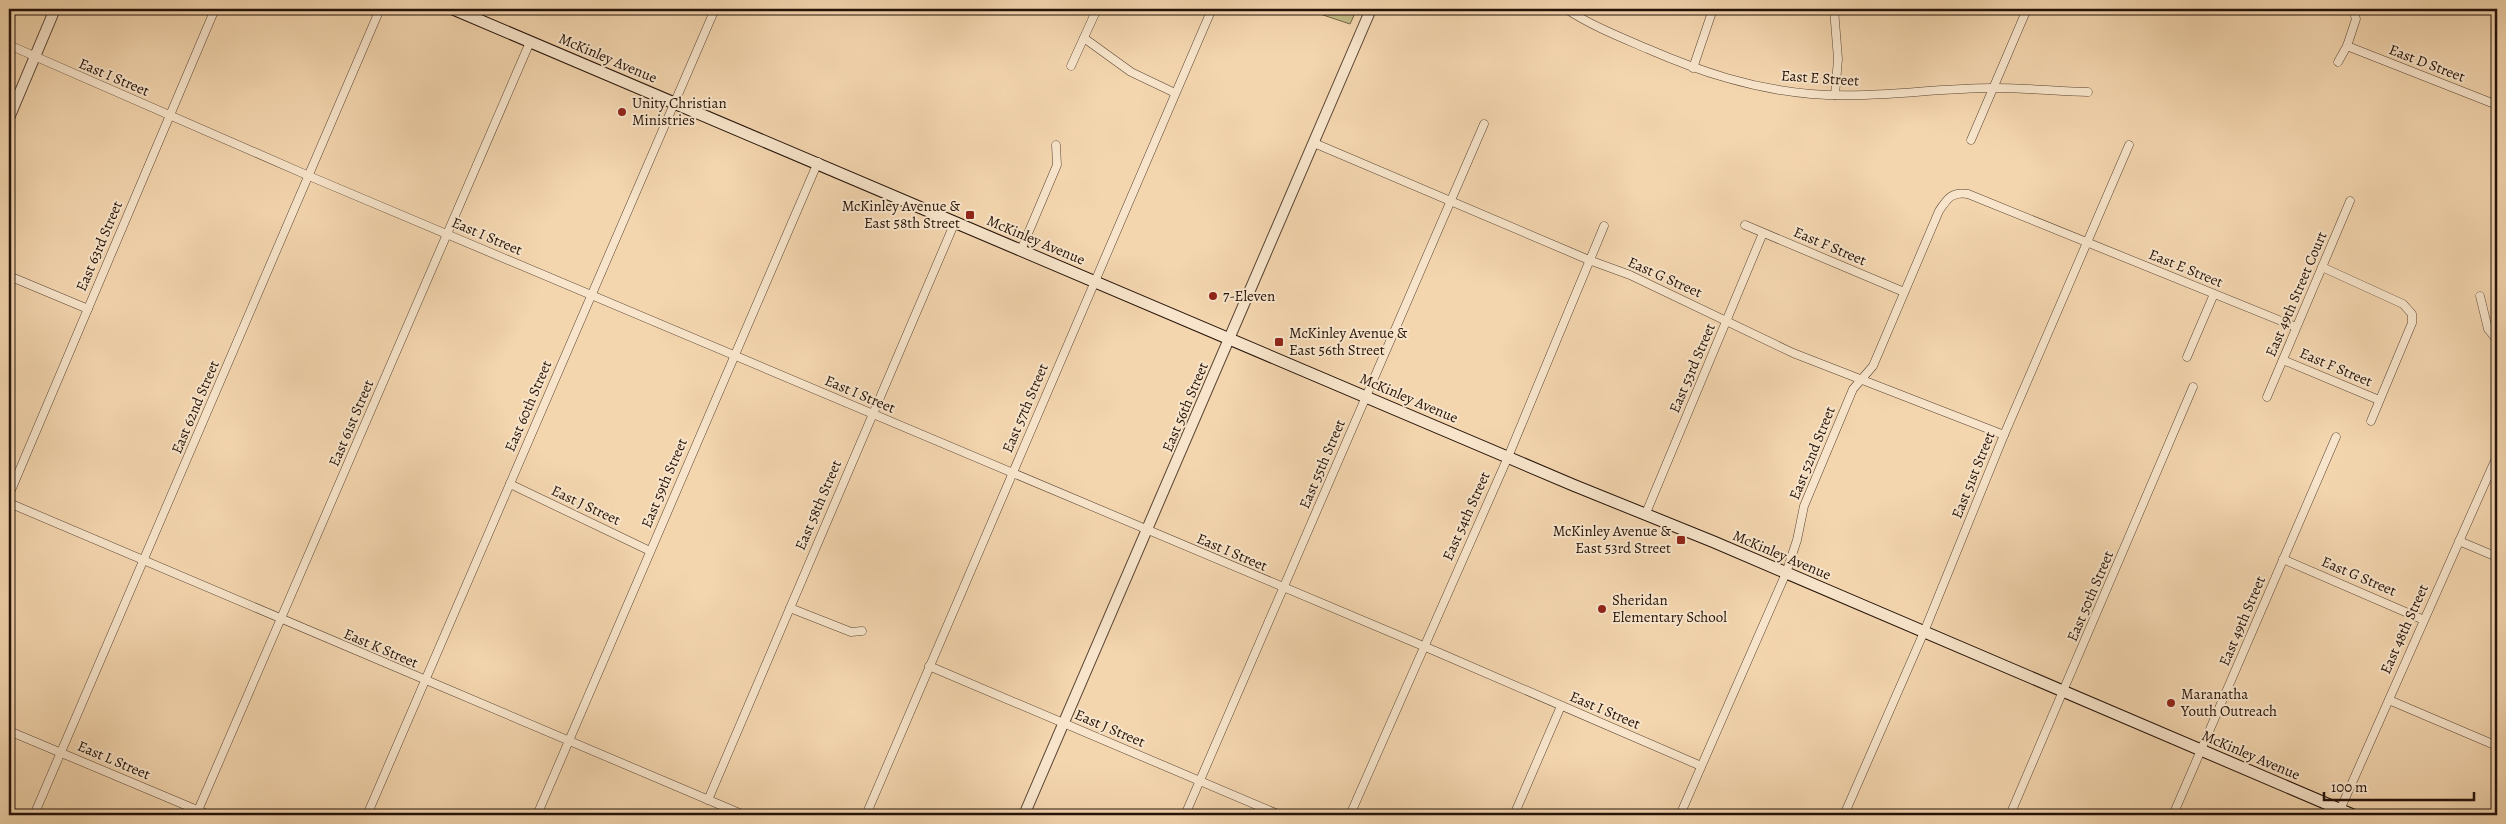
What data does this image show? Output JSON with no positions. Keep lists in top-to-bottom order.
{
  "streets": {
    "main road": ["McKinley Avenue"],
    "street": [
      "East D Street",
      "East I Street",
      "East E Street",
      "East 63rd Street",
      "East F Street",
      "East G Street",
      "East 49th Street Court",
      "East 53rd Street",
      "East 60th Street",
      "East 62nd Street",
      "East 56th Street",
      "East 57th Street",
      "East 61st Street",
      "East 52nd Street",
      "East 55th Street",
      "East 51st Street",
      "East 59th Street",
      "East J Street",
      "East 58th Street",
      "East 54th Street",
      "East 50th Street",
      "East 49th Street",
      "East 48th Street",
      "East K Street",
      "East L Street"
    ]
  },
  "crossings": [
    ["McKinley Avenue", "East 53rd Street"],
    ["McKinley Avenue", "East 60th Street"],
    ["McKinley Avenue", "East 56th Street"],
    ["McKinley Avenue", "East 57th Street"],
    ["McKinley Avenue", "East 61st Street"],
    ["McKinley Avenue", "East 52nd Street"],
    ["McKinley Avenue", "East 55th Street"],
    ["McKinley Avenue", "East 51st Street"],
    ["McKinley Avenue", "East 59th Street"],
    ["McKinley Avenue", "East 58th Street"],
    ["McKinley Avenue", "East 54th Street"],
    ["McKinley Avenue", "East 50th Street"],
    ["McKinley Avenue", "East 49th Street"],
    ["McKinley Avenue", "East 48th Street"],
    ["East I Street", "East 63rd Street"],
    ["East I Street", "East 60th Street"],
    ["East I Street", "East 62nd Street"],
    ["East I Street", "East 56th Street"],
    ["East I Street", "East 57th Street"],
    ["East I Street", "East 61st Street"],
    ["East I Street", "East 52nd Street"],
    ["East I Street", "East 55th Street"],
    ["East I Street", "East 59th Street"],
    ["East I Street", "East 58th Street"],
    ["East I Street", "East 54th Street"],
    ["East E Street", "East 49th Street Court"],
    ["East E Street", "East 52nd Street"],
    ["East E Street", "East 51st Street"],
    ["East F Street", "East 49th Street Court"],
    ["East F Street", "East 53rd Street"],
    ["East F Street", "East 52nd Street"],
    ["East G Street", "East 53rd Street"],
    ["East G Street", "East 56th Street"],
    ["East G Street", "East 52nd Street"],
    ["East G Street", "East 55th Street"],
    ["East G Street", "East 51st Street"],
    ["East G Street", "East 54th Street"],
    ["East G Street", "East 49th Street"],
    ["East G Street", "East 48th Street"],
    ["East 60th Street", "East J Street"],
    ["East 60th Street", "East K Street"],
    ["East 62nd Street", "East K Street"],
    ["East 62nd Street", "East L Street"],
    ["East 56th Street", "East J Street"],
    ["East 57th Street", "East J Street"],
    ["East 61st Street", "East K Street"],
    ["East 61st Street", "East L Street"],
    ["East 55th Street", "East J Street"],
    ["East 59th Street", "East J Street"],
    ["East 59th Street", "East K Street"],
    ["East 58th Street", "East K Street"]
  ],
  "places": {
    "other": [
      "Unity Christian Ministries",
      "7-Eleven",
      "Sheridan Elementary School",
      "Maranatha Youth Outreach"
    ],
    "transit": ["McKinley Avenue & East 58th Street", "McKinley Avenue & East 56th Street", "McKinley Avenue & East 53rd Street"]
  },
  "scale_bar": "100 m"
}
